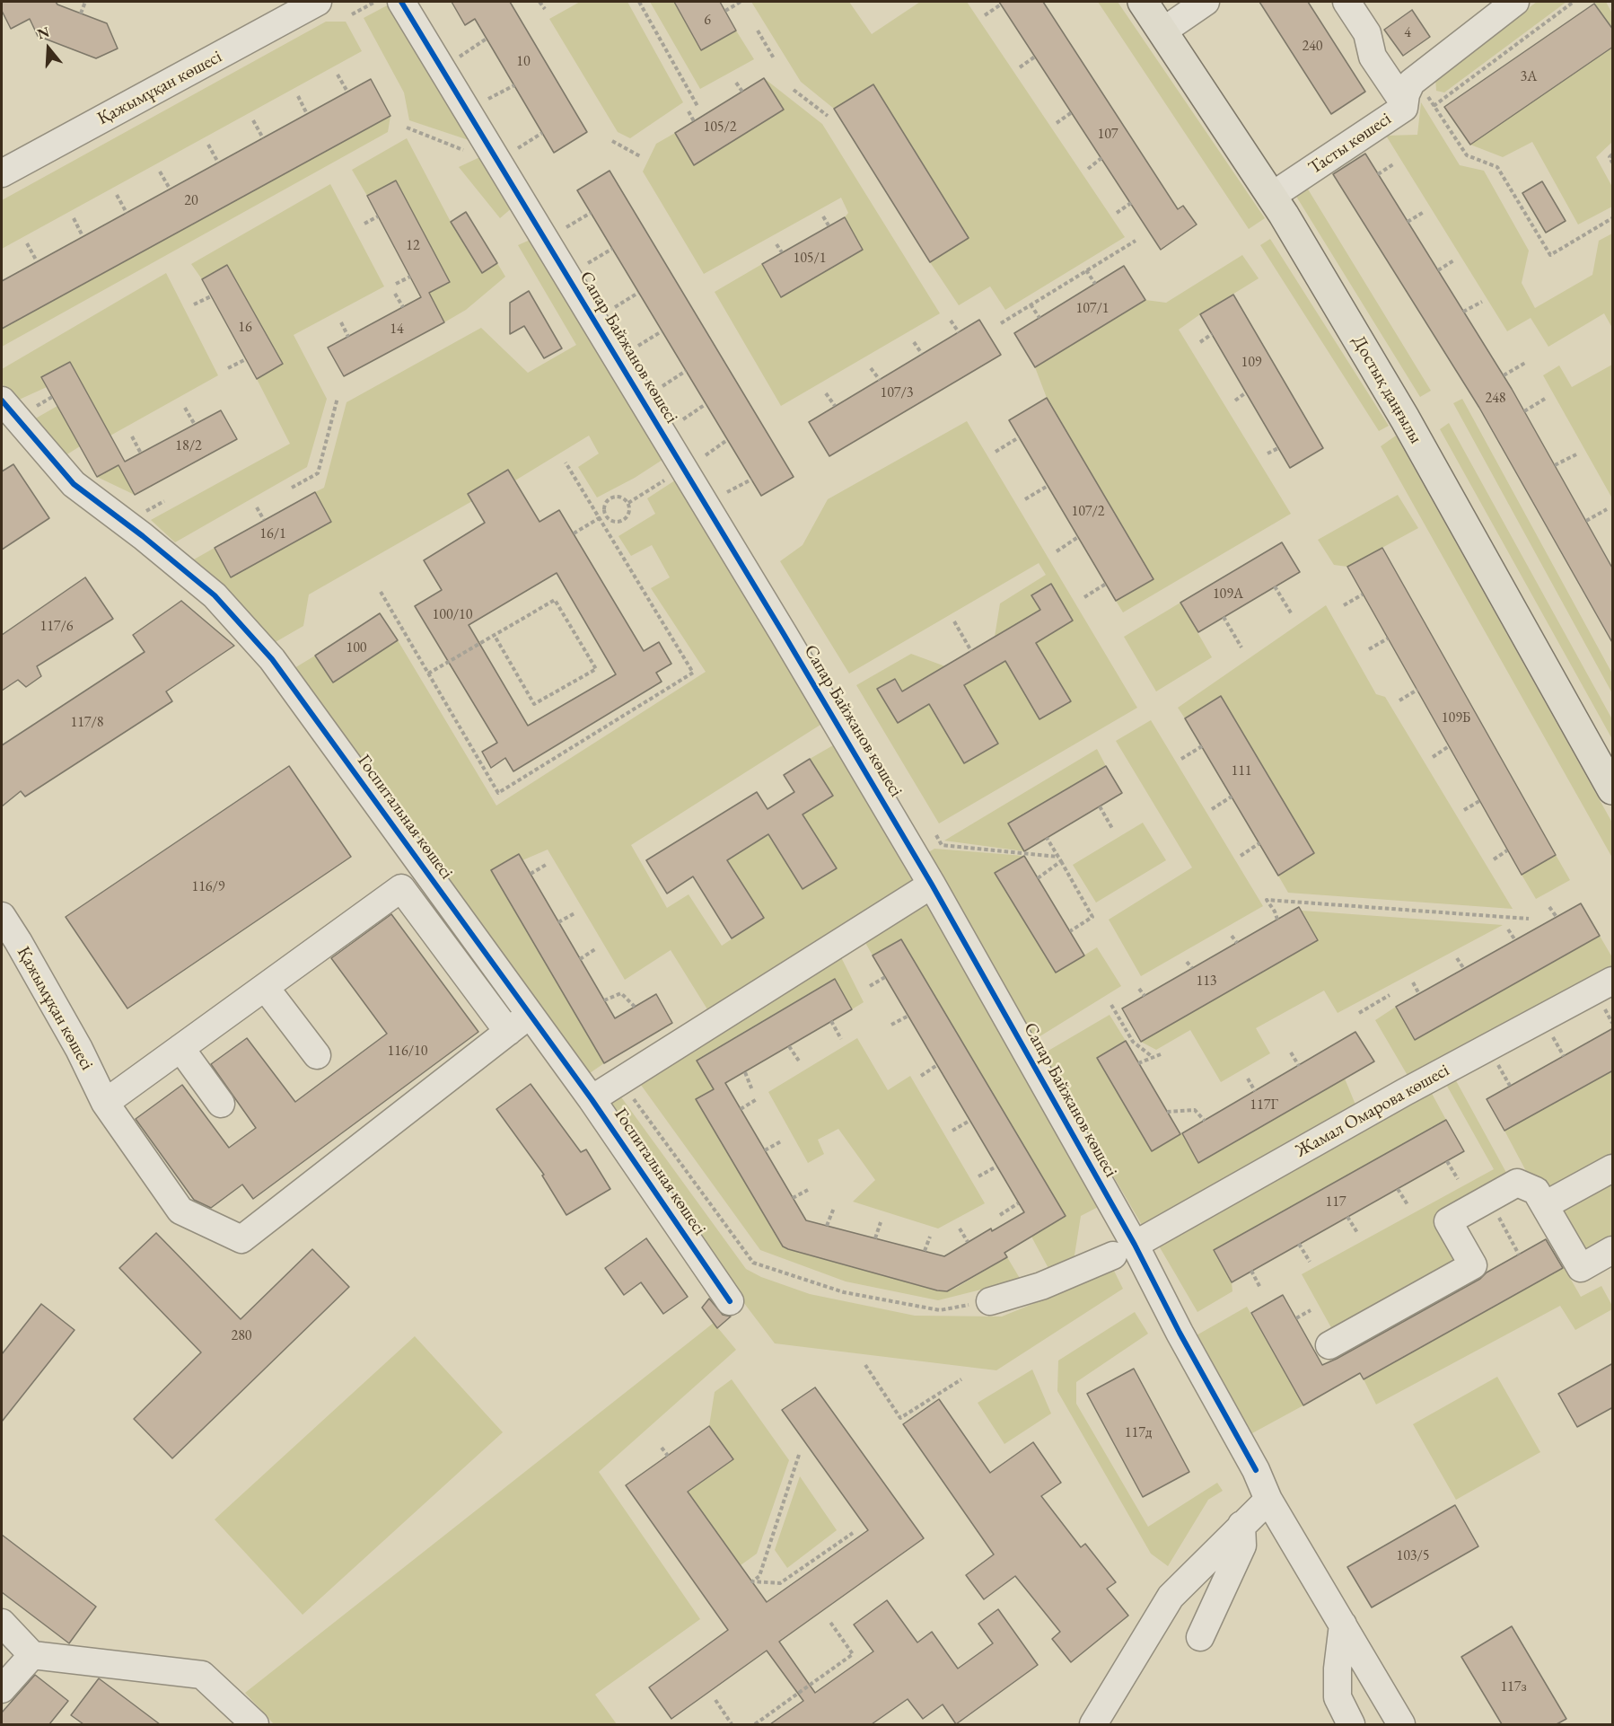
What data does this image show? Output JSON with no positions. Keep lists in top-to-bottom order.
{
  "streets": {
    "main road": ["Достық даңғылы"],
    "street": [
      "Қажымұқан көшесі",
      "Тасты көшесі",
      "Сапар Байжанов көшесі",
      "Госпитальная көшесі",
      "Жамал Омарова көшесі"
    ]
  },
  "crossings": [
    ["Тасты көшесі", "Достық даңғылы"],
    ["Сапар Байжанов көшесі", "Жамал Омарова көшесі"]
  ],
  "house_numbers": [
    "6",
    "4",
    "240",
    "10",
    "3А",
    "105/2",
    "107",
    "20",
    "12",
    "105/1",
    "107/1",
    "16",
    "14",
    "109",
    "107/3",
    "248",
    "18/2",
    "107/2",
    "16/1",
    "109А",
    "100/10",
    "117/6",
    "100",
    "109Б",
    "117/8",
    "111",
    "116/9",
    "113",
    "116/10",
    "117Г",
    "117",
    "280",
    "117д",
    "103/5",
    "117з"
  ],
  "north": "top"
}
